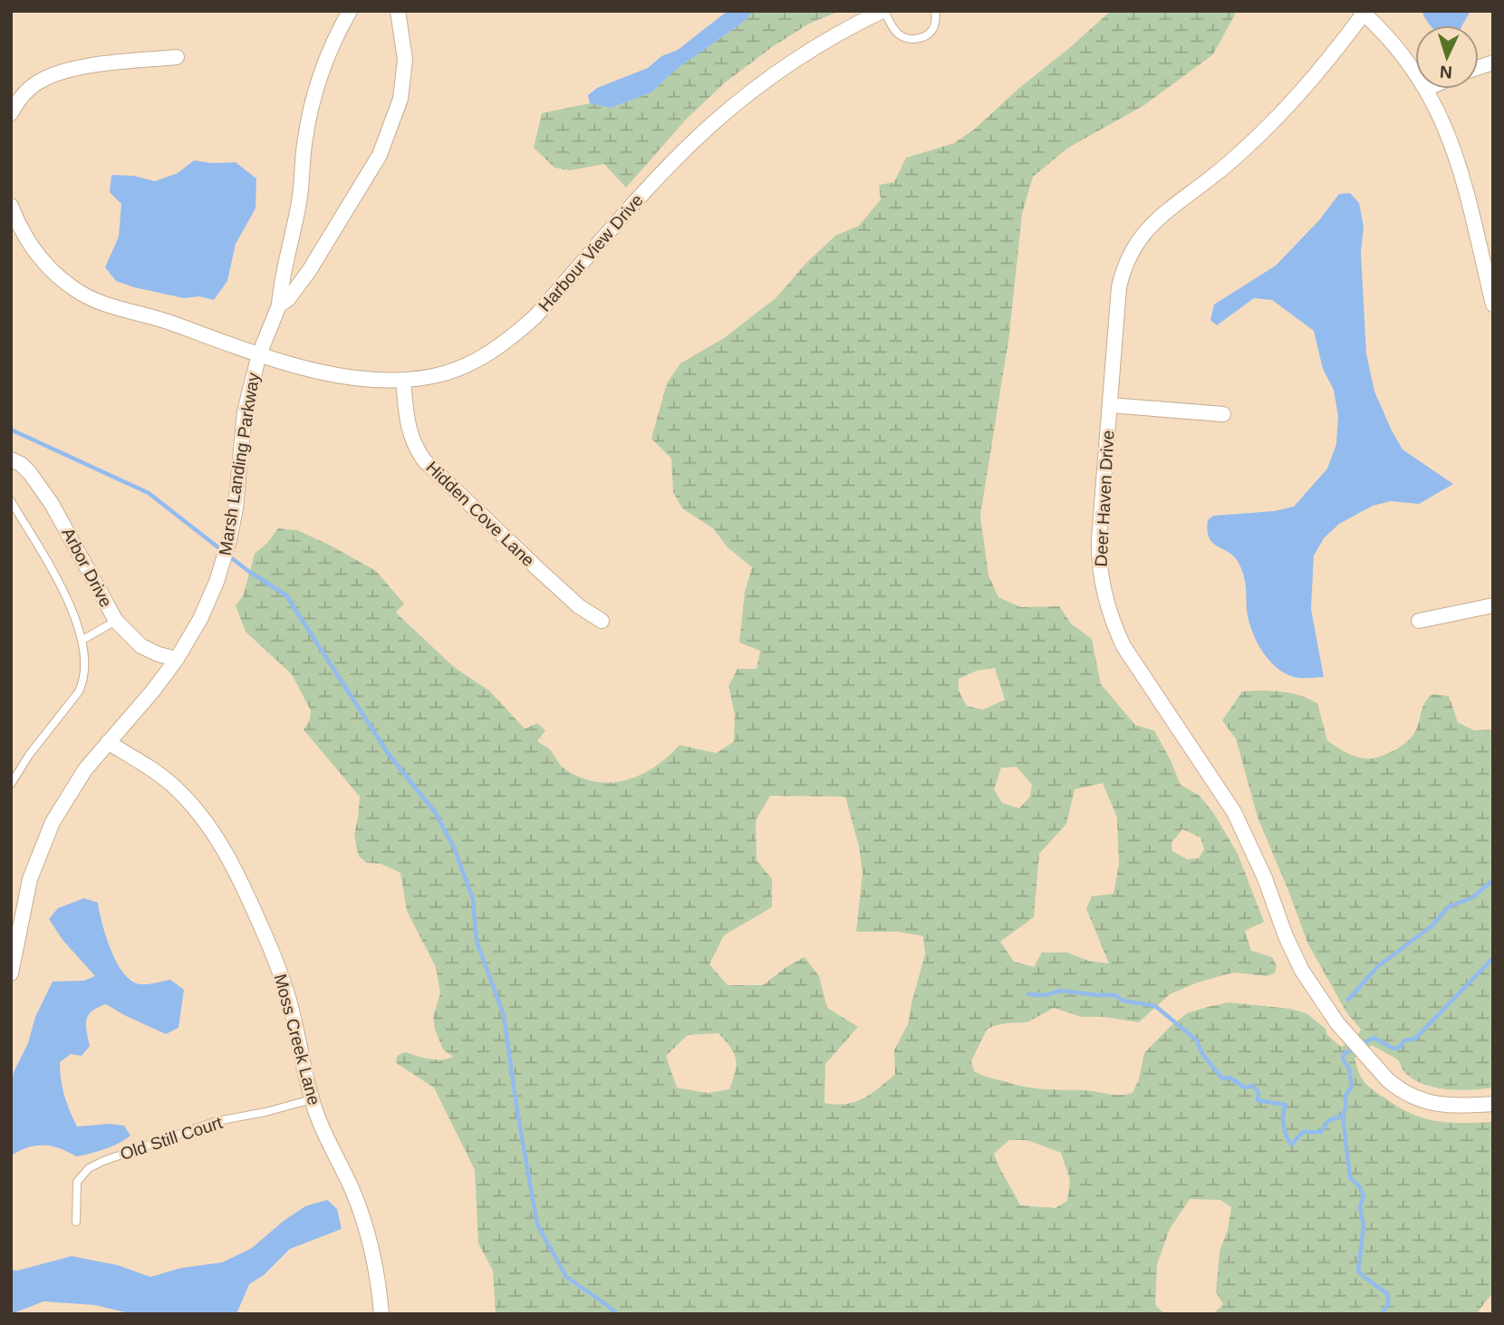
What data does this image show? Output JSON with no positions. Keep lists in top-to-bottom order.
{
  "streets": {
    "street": [
      "Harbour View Drive",
      "Marsh Landing Parkway",
      "Deer Haven Drive",
      "Hidden Cove Lane",
      "Arbor Drive",
      "Moss Creek Lane"
    ],
    "lane": ["Old Still Court"]
  },
  "crossings": [
    ["Harbour View Drive", "Marsh Landing Parkway"],
    ["Harbour View Drive", "Hidden Cove Lane"],
    ["Marsh Landing Parkway", "Arbor Drive"],
    ["Marsh Landing Parkway", "Moss Creek Lane"],
    ["Moss Creek Lane", "Old Still Court"]
  ],
  "north": "bottom"
}
